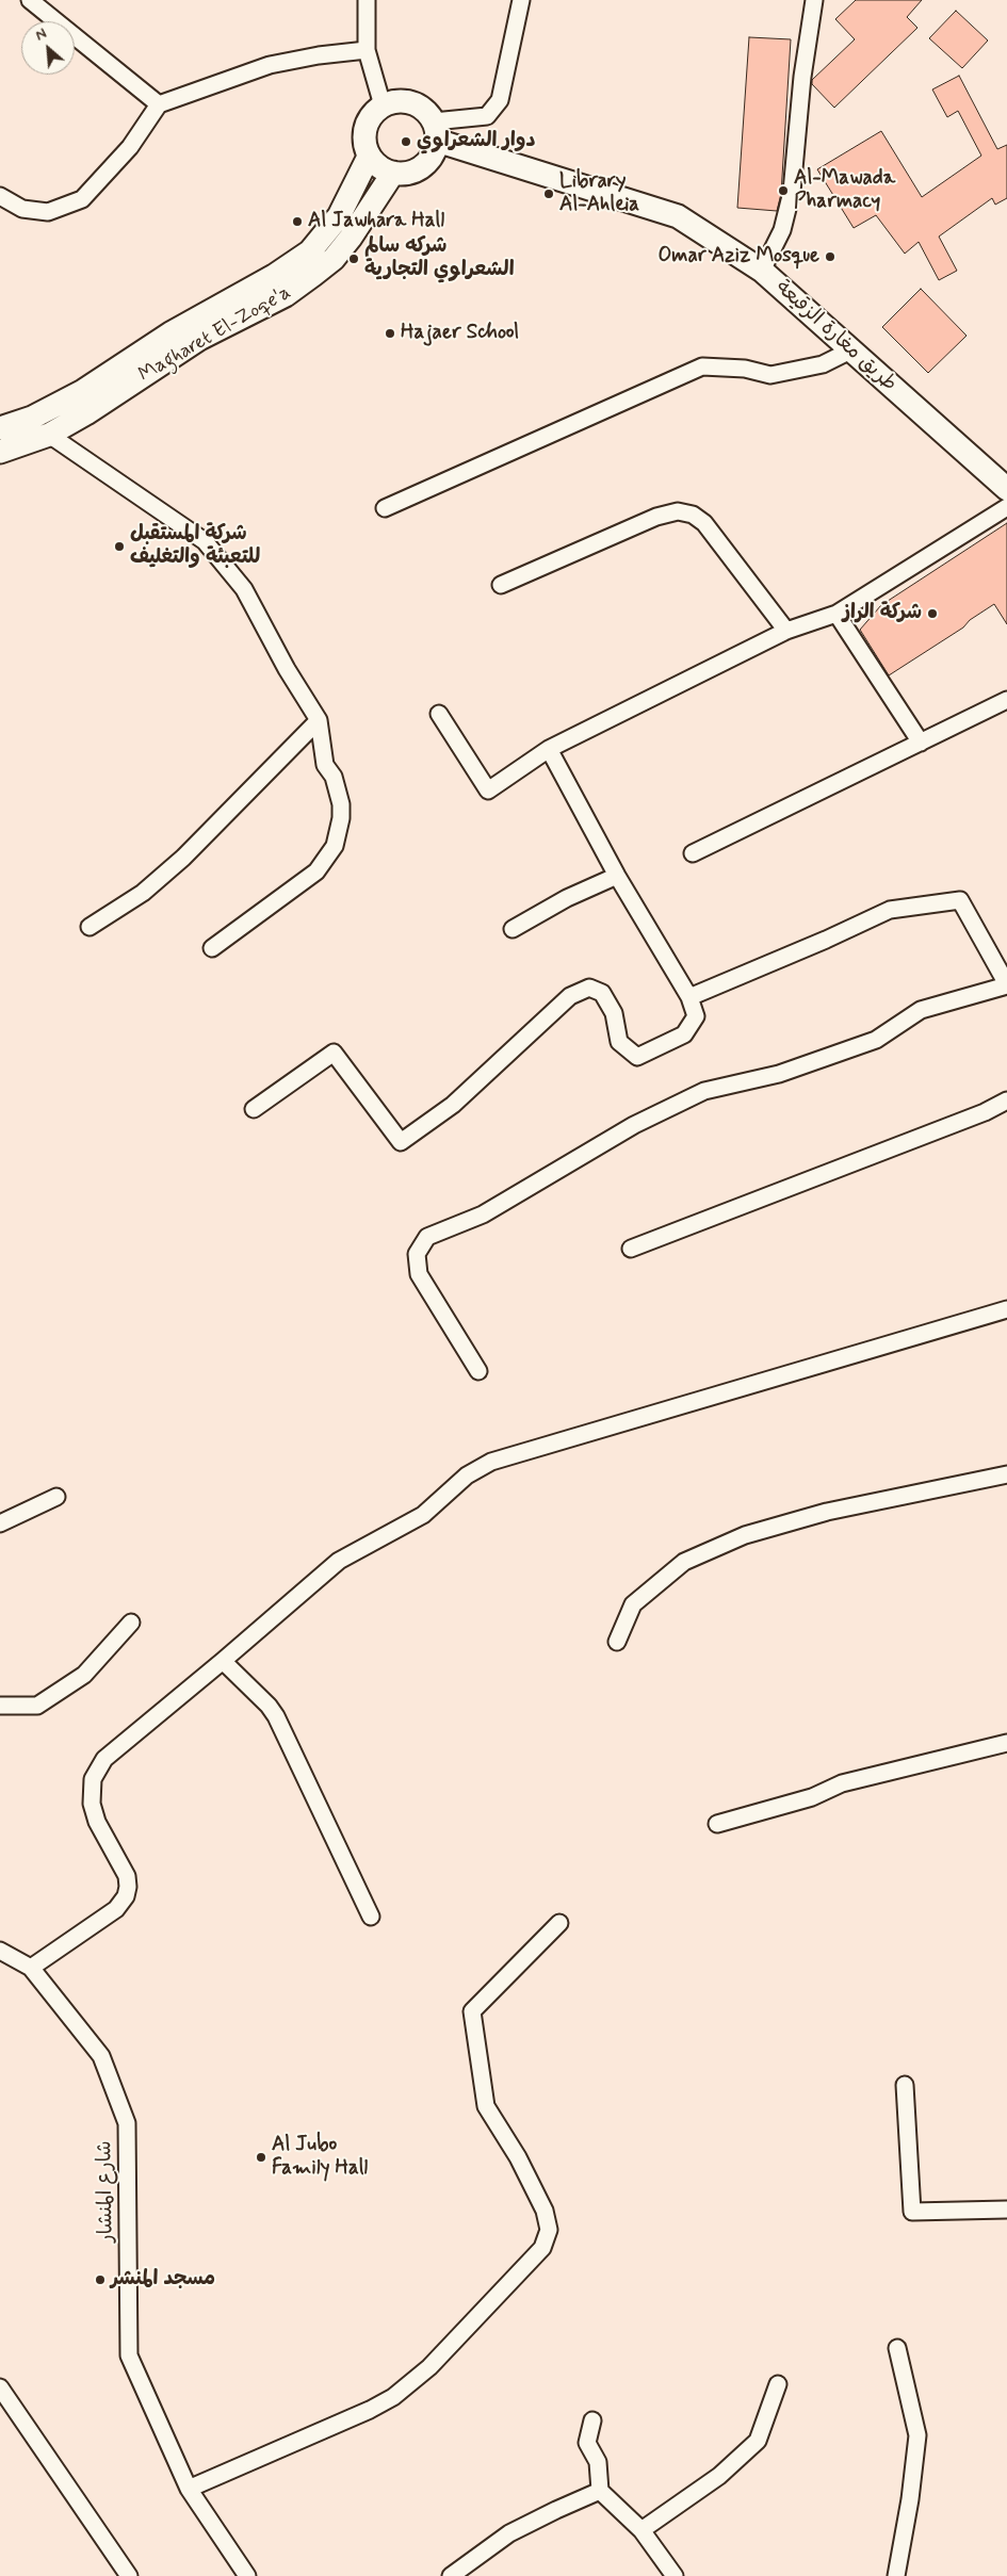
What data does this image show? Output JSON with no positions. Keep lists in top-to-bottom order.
{
  "streets": {
    "street": ["Magharet El-Zoqe'a", "طريق مغارة الزقيعة", "شارع المنشار"]
  },
  "crossings": [
    ["Magharet El-Zoqe'a", "طريق مغارة الزقيعة"]
  ],
  "places": [
    "دوار الشعراوي",
    "Al-Mawada Pharmacy",
    "Library Al-Ahleia",
    "Al Jawhara Hall",
    "Omar Aziz Mosque",
    "شركه سالم الشعراوي التجارية",
    "Hajaer School",
    "شركة المستقبل للتعبئة والتغليف",
    "شركة الراز",
    "Al Jubo Family Hall",
    "مسجد المنشر"
  ],
  "north": "top left"
}
